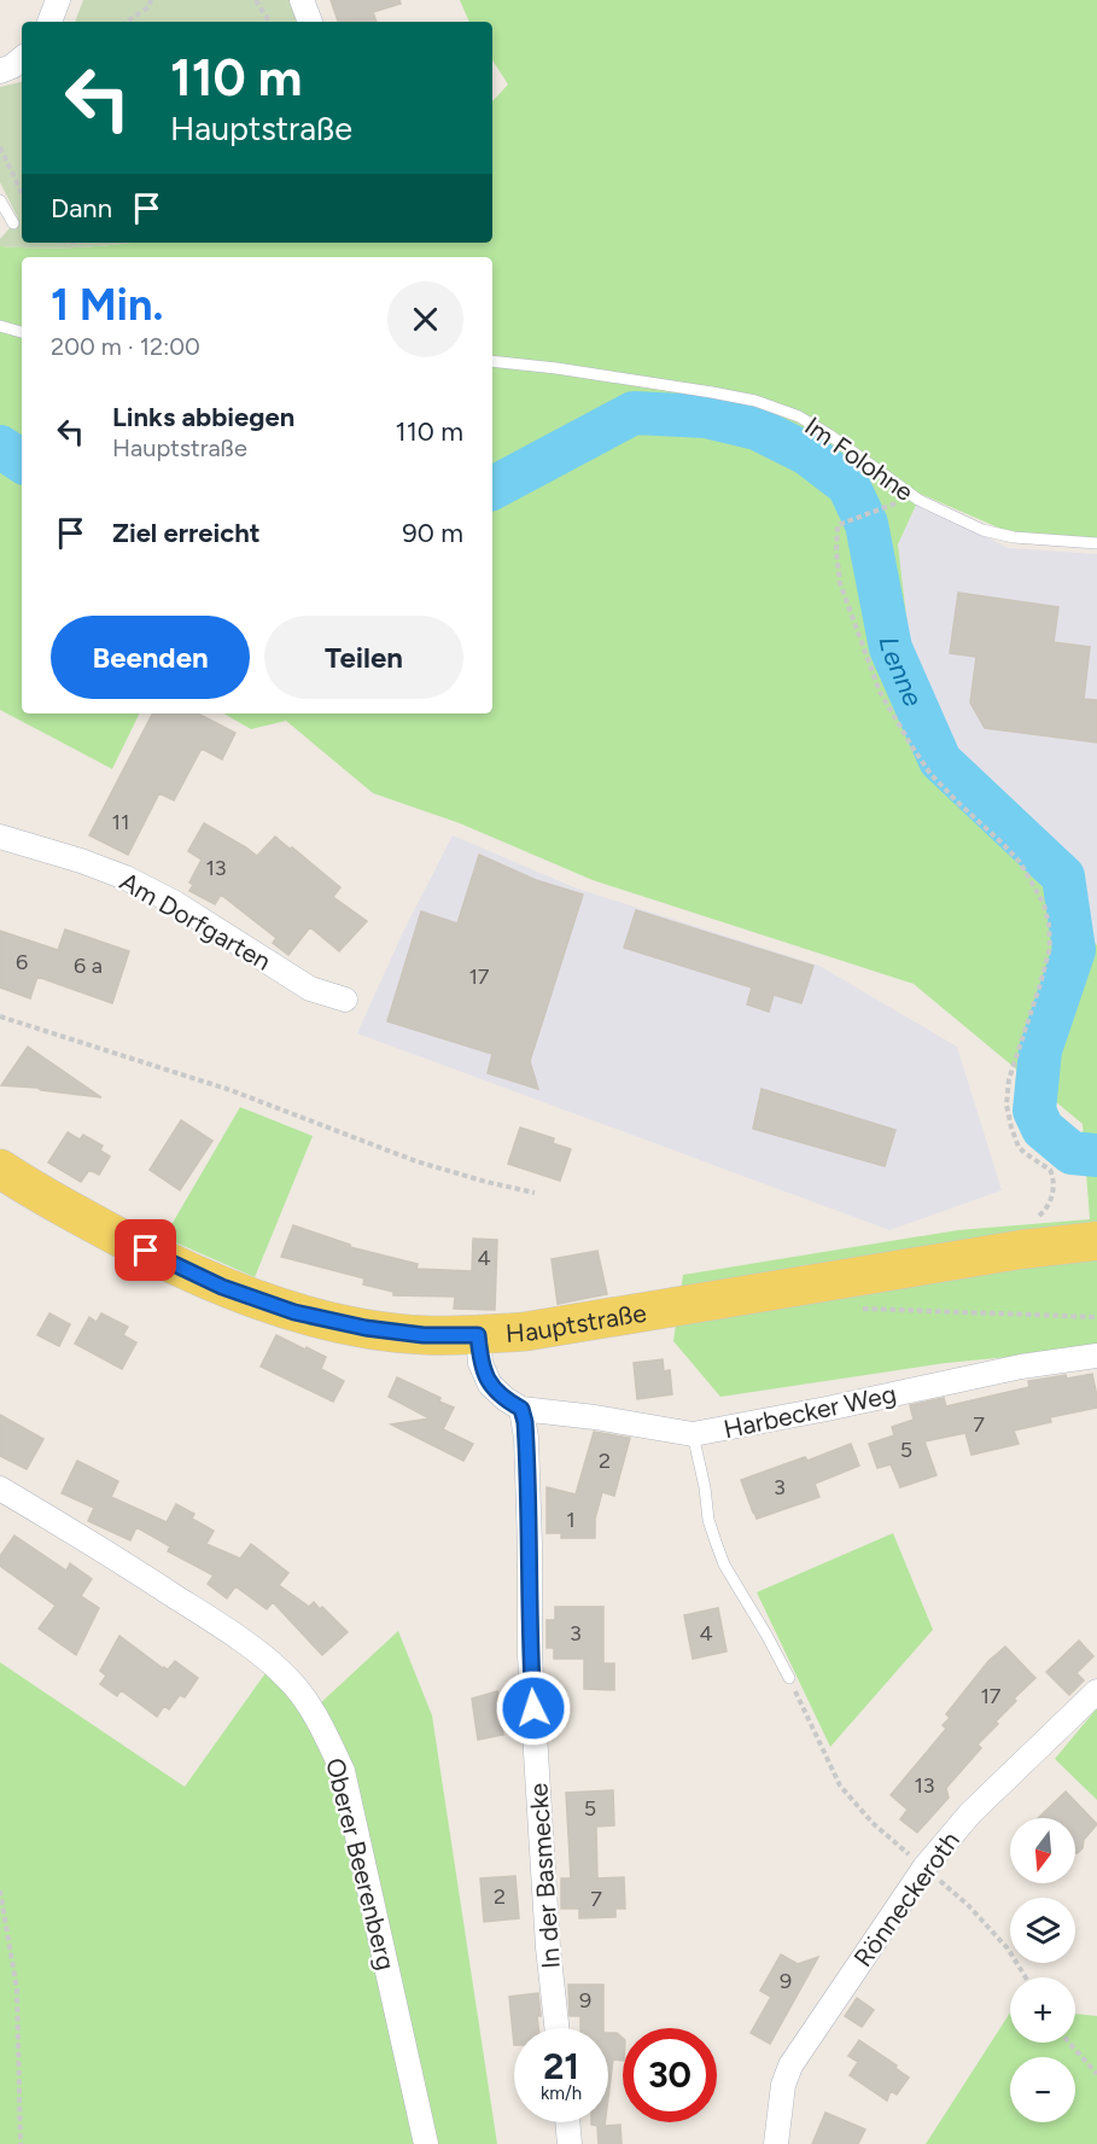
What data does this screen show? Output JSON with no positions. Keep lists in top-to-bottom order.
{
  "streets": {
    "main road": ["Hauptstraße"],
    "street": [
      "Am Dorfgarten",
      "Harbecker Weg",
      "Oberer Beerenberg",
      "In der Basmecke",
      "Rönneckeroth"
    ],
    "lane": ["Im Folohne"]
  },
  "crossings": [
    ["Harbecker Weg", "In der Basmecke"]
  ],
  "water": ["Lenne"],
  "house_numbers": [
    "11",
    "13",
    "6",
    "6 a",
    "17",
    "4",
    "7",
    "5",
    "2",
    "3",
    "1",
    "3",
    "4",
    "17",
    "13",
    "5",
    "2",
    "7",
    "9",
    "9"
  ],
  "north": "bottom",
  "page": {
    "turn": ["110 m", "Hauptstraße"],
    "then": "Dann",
    "heading": ["1 Min.", "200 m · 12:00"],
    "list": [
      {
        "name": "Links abbiegen",
        "note": "Hauptstraße",
        "value": "110 m"
      },
      {
        "name": "Ziel erreicht",
        "value": "90 m"
      }
    ],
    "buttons": ["Beenden", "Teilen"],
    "map_buttons": ["+", "−"],
    "speed": "21 km/h",
    "limit": "30"
  }
}
